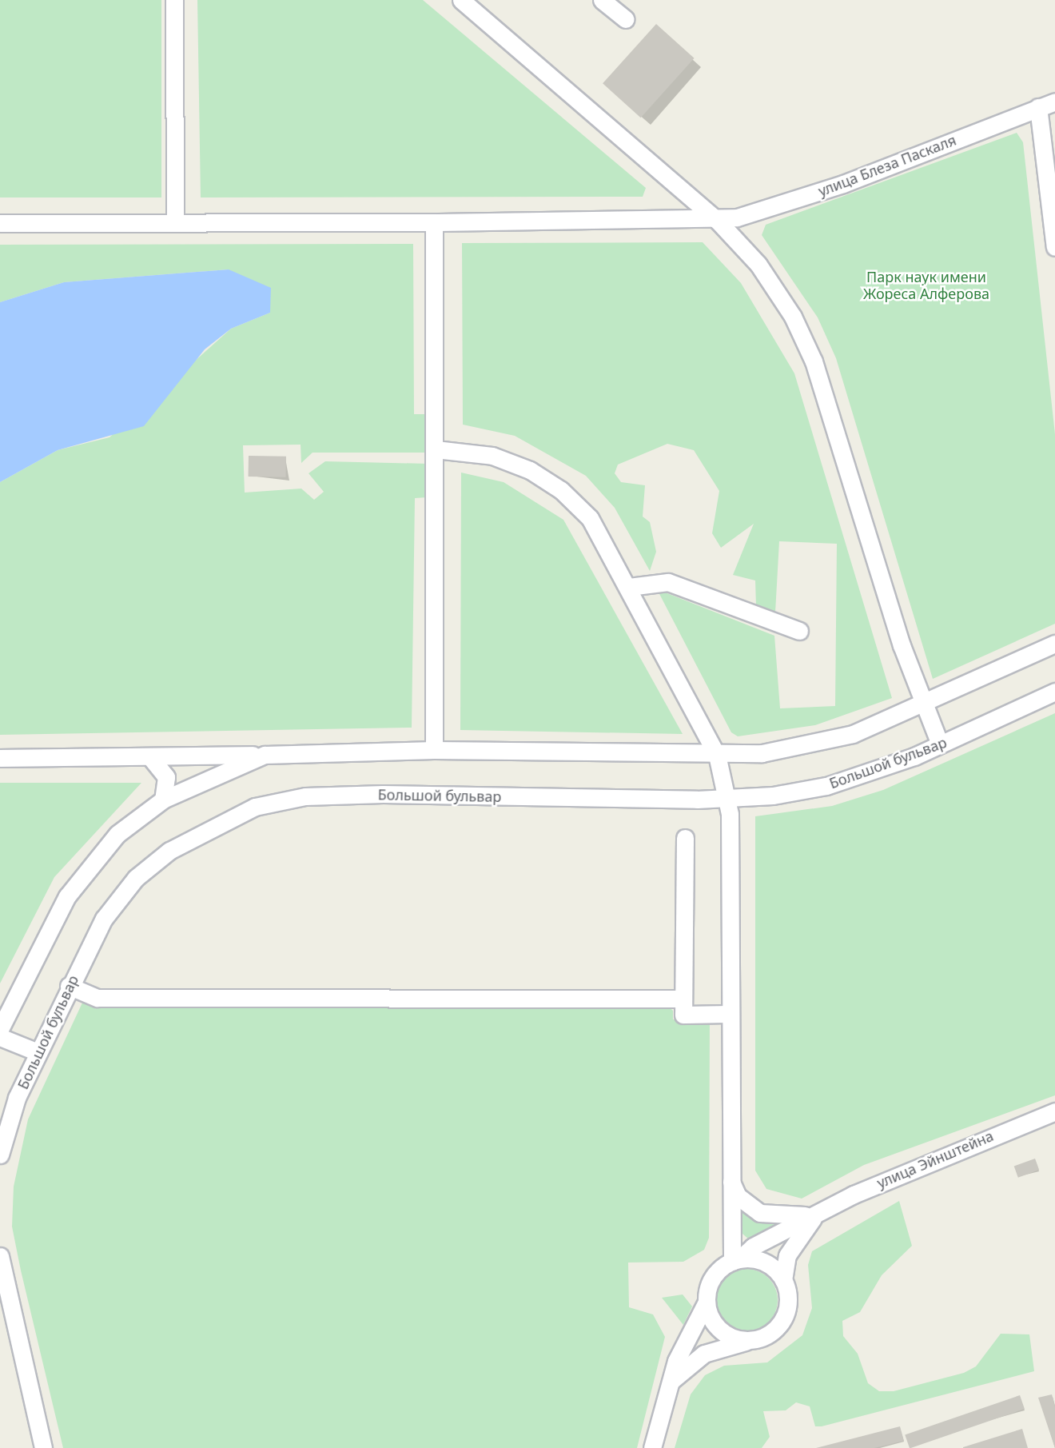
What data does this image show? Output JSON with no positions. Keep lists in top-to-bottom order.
{
  "streets": {
    "street": ["улица Блеза Паскаля", "Большой бульвар", "улица Эйнштейна"]
  },
  "parks": ["Парк наук имени Жореса Алферова"]
}
